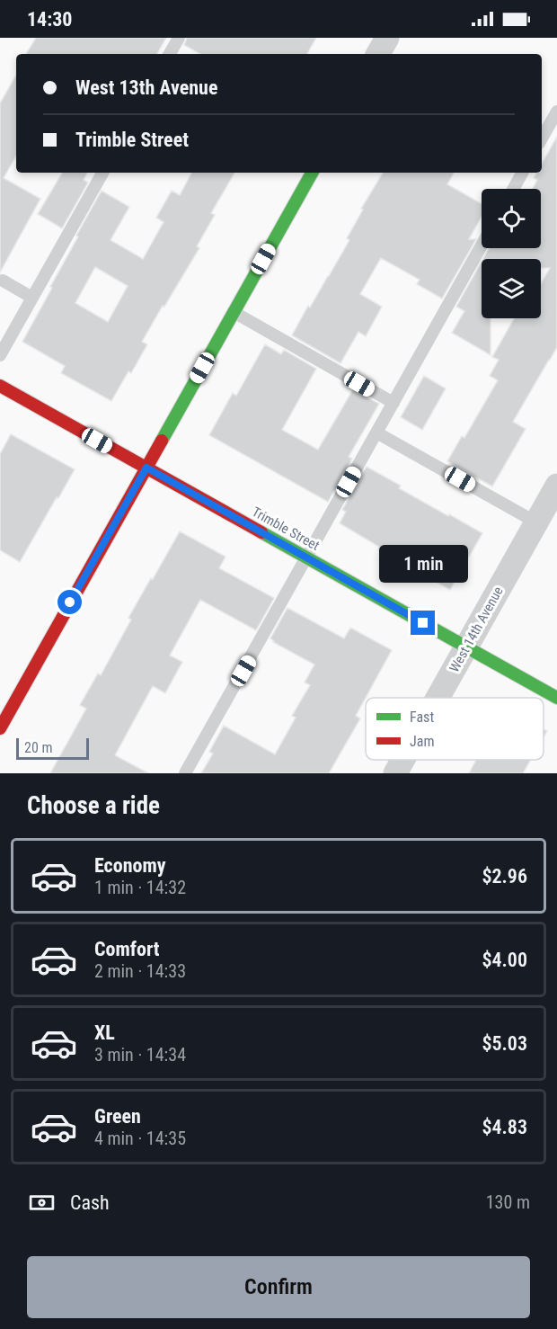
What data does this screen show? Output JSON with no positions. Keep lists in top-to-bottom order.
{
  "streets": {
    "street": ["Trimble Street", "West 14th Avenue"]
  },
  "crossings": [
    ["Trimble Street", "West 14th Avenue"]
  ],
  "legend": ["Fast", "Jam"],
  "scale_bar": "20 m",
  "page": {
    "status": "14:30",
    "banner": ["West 13th Avenue", "Trimble Street"],
    "bubble": "1 min",
    "scale": "20 m",
    "heading": "Choose a ride",
    "list": [
      {
        "name": "Economy",
        "note": "1 min · 14:32",
        "value": "$2.96"
      },
      {
        "name": "Comfort",
        "note": "2 min · 14:33",
        "value": "$4.00"
      },
      {
        "name": "XL",
        "note": "3 min · 14:34",
        "value": "$5.03"
      },
      {
        "name": "Green",
        "note": "4 min · 14:35",
        "value": "$4.83"
      }
    ],
    "pay": ["Cash", "130 m"],
    "buttons": "Confirm"
  }
}
